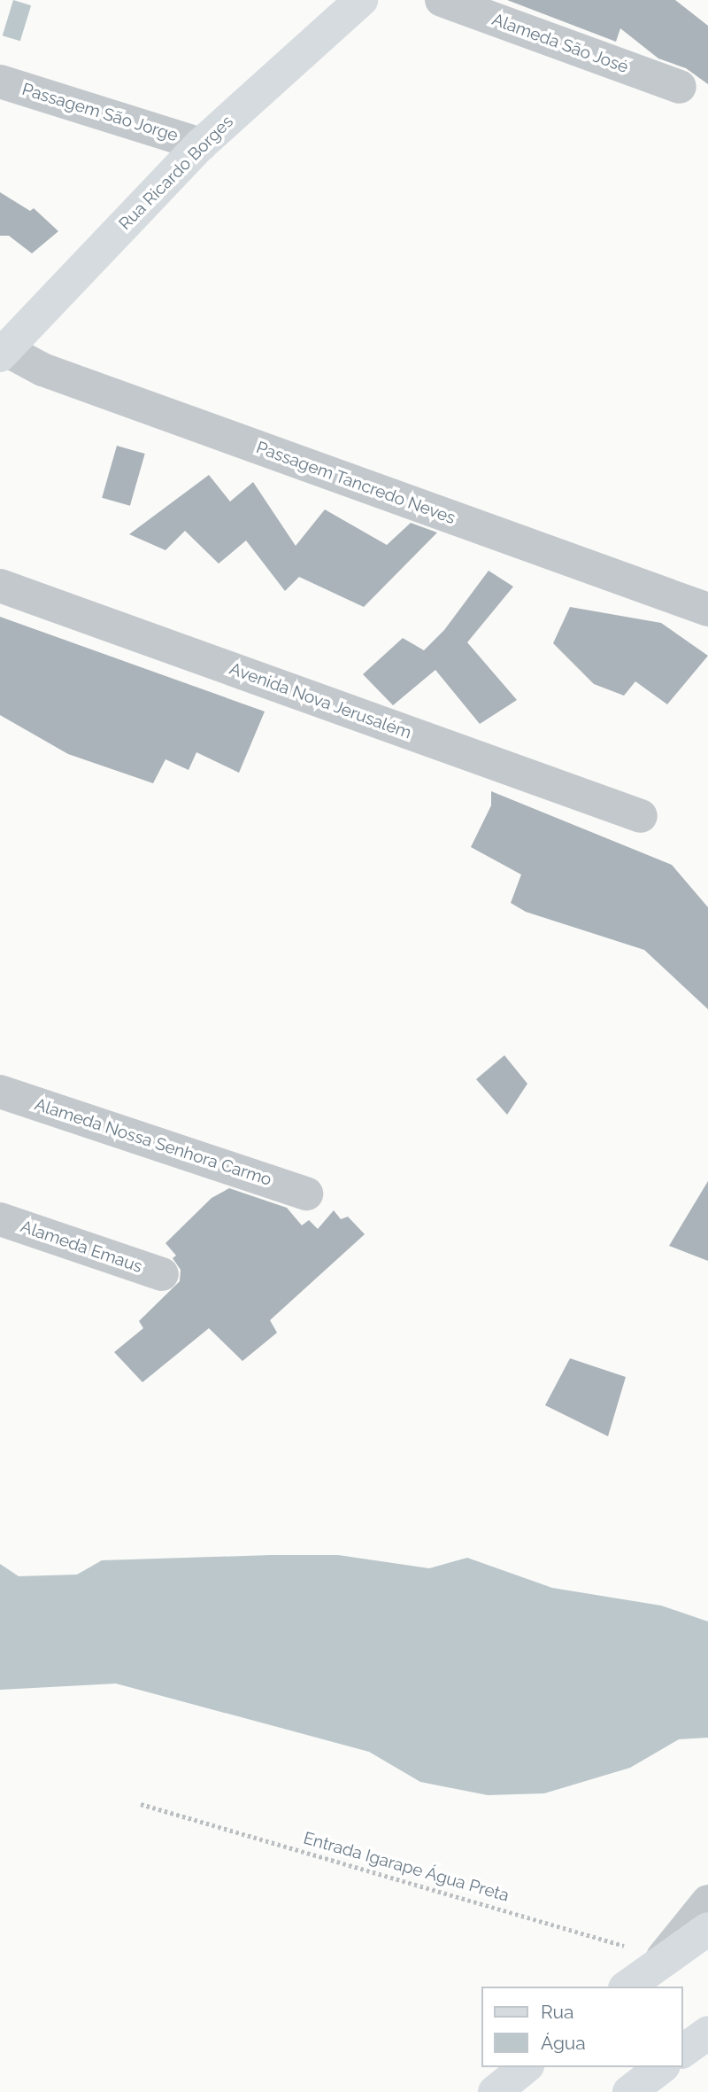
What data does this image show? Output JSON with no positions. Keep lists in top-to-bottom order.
{
  "streets": {
    "street": [
      "Alameda São José",
      "Passagem São Jorge",
      "Rua Ricardo Borges",
      "Passagem Tancredo Neves",
      "Avenida Nova Jerusalém",
      "Alameda Nossa Senhora Carmo",
      "Alameda Emaus"
    ],
    "path": ["Entrada Igarape Água Preta"]
  },
  "crossings": [
    ["Passagem São Jorge", "Rua Ricardo Borges"],
    ["Rua Ricardo Borges", "Passagem Tancredo Neves"]
  ],
  "legend": ["Rua", "Água"]
}
